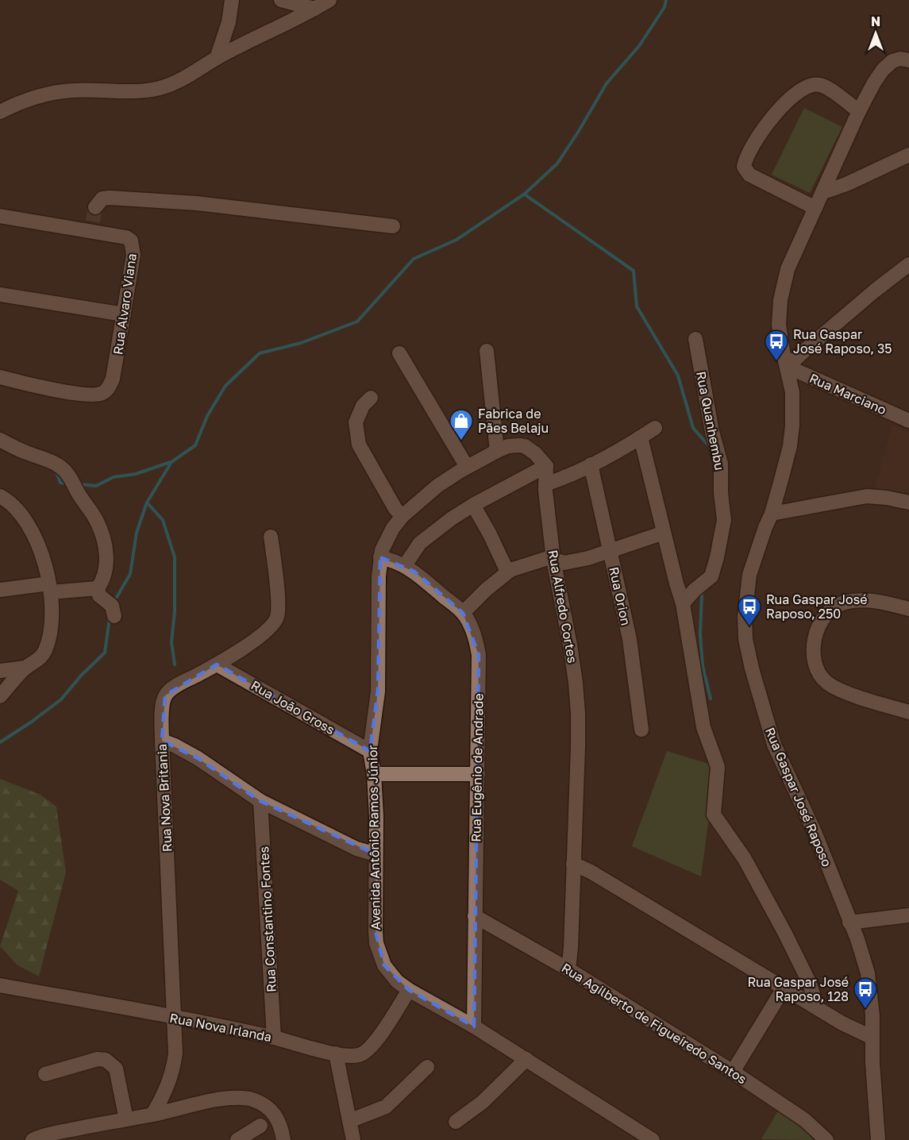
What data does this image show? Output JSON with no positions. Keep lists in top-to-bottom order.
{
  "streets": {
    "street": [
      "Rua Alvaro Viana",
      "Rua Marciano",
      "Rua Quanhembu",
      "Rua Orion",
      "Rua Alfredo Cortes",
      "Rua João Gross",
      "Rua Eugênio de Andrade",
      "Rua Gaspar José Raposo",
      "Rua Nova Britania",
      "Avenida Antônio Ramos Júnior",
      "Rua Constantino Fontes",
      "Rua Agilberto de Figueiredo Santos",
      "Rua Nova Irlanda"
    ]
  },
  "crossings": [
    ["Rua Marciano", "Rua Gaspar José Raposo"],
    ["Rua Alfredo Cortes", "Rua Agilberto de Figueiredo Santos"],
    ["Rua João Gross", "Rua Nova Britania"],
    ["Rua João Gross", "Avenida Antônio Ramos Júnior"],
    ["Rua Eugênio de Andrade", "Avenida Antônio Ramos Júnior"],
    ["Rua Eugênio de Andrade", "Rua Agilberto de Figueiredo Santos"],
    ["Rua Nova Britania", "Rua Nova Irlanda"],
    ["Avenida Antônio Ramos Júnior", "Rua Nova Irlanda"],
    ["Rua Constantino Fontes", "Rua Nova Irlanda"]
  ],
  "places": {
    "bus stop": ["Rua Gaspar José Raposo, 35", "Rua Gaspar José Raposo, 250", "Rua Gaspar José Raposo, 128"],
    "shop": ["Fabrica de Pães Belaju"]
  },
  "north": "top"
}
